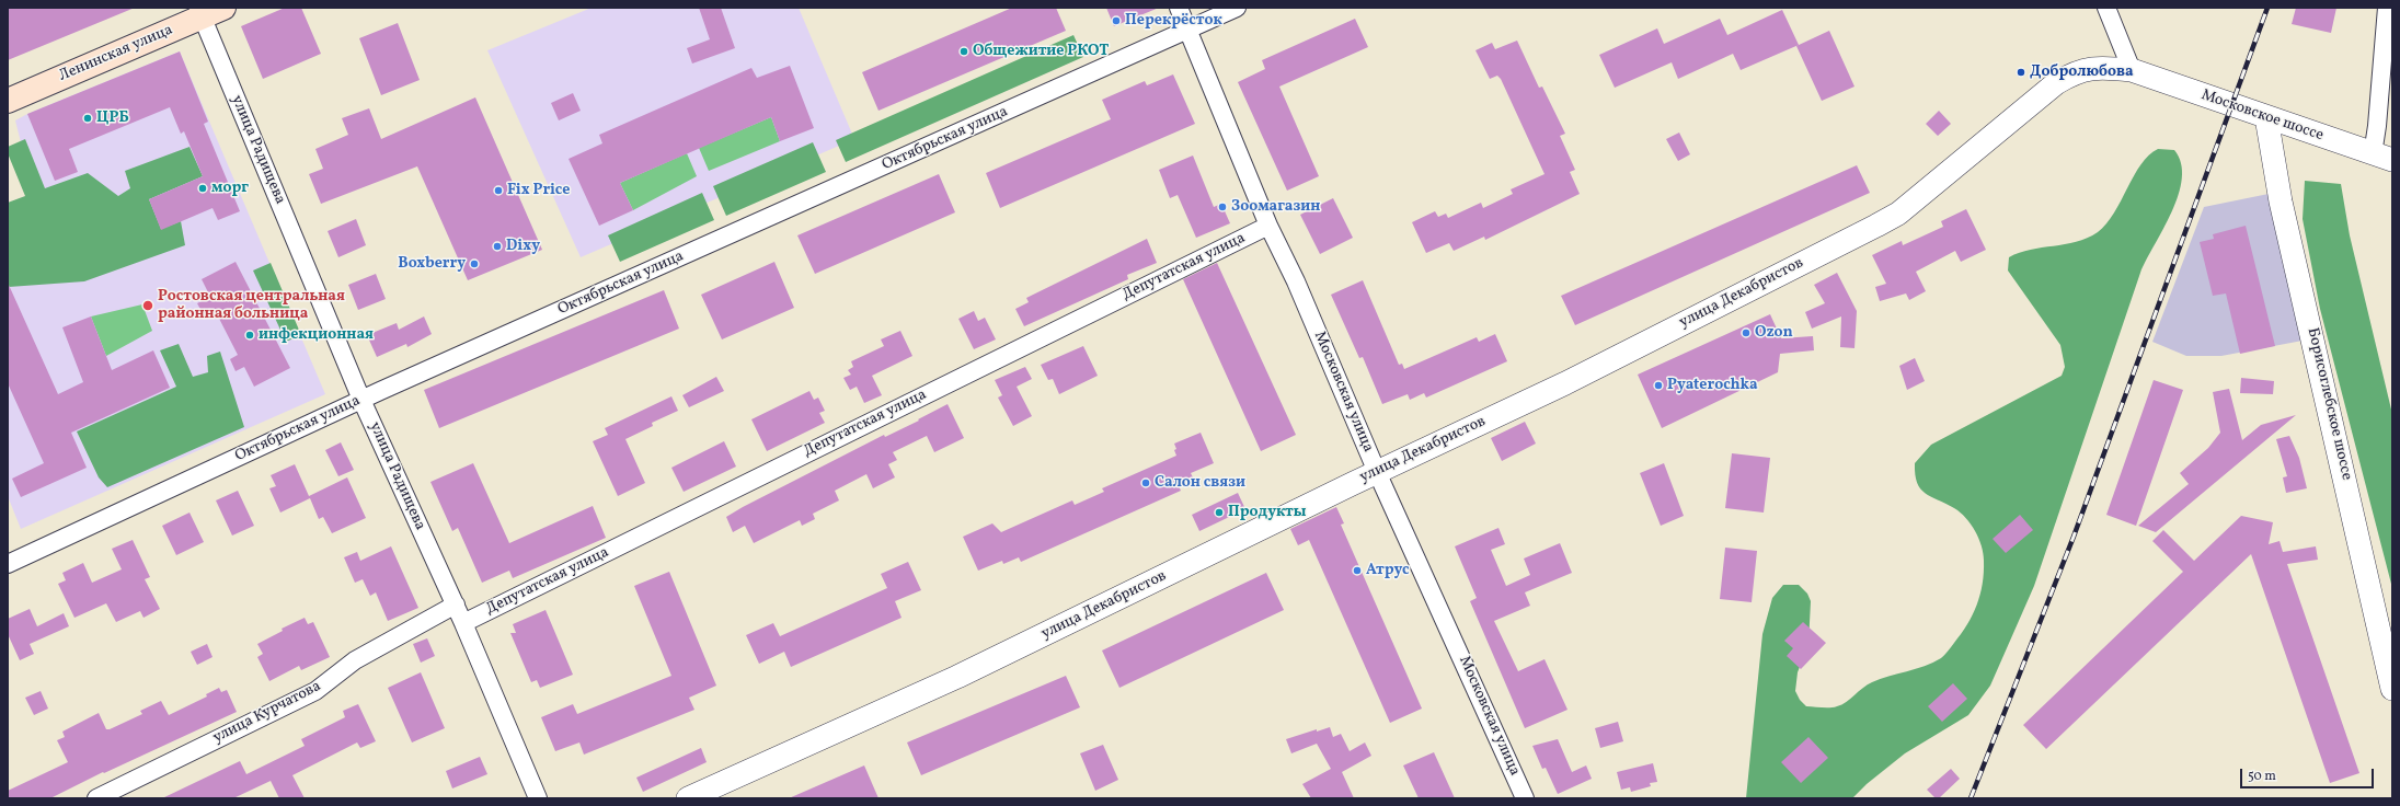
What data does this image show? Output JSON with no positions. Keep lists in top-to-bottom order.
{
  "streets": {
    "main road": ["Ленинская улица"],
    "street": [
      "Московское шоссе",
      "Октябрьская улица",
      "улица Радищева",
      "Депутатская улица",
      "улица Декабристов",
      "Московская улица",
      "Борисоглебское шоссе",
      "улица Курчатова"
    ]
  },
  "crossings": [
    ["Ленинская улица", "улица Радищева"],
    ["Московское шоссе", "улица Декабристов"],
    ["Московское шоссе", "Борисоглебское шоссе"],
    ["Октябрьская улица", "улица Радищева"],
    ["Октябрьская улица", "Московская улица"],
    ["улица Радищева", "Депутатская улица"],
    ["улица Радищева", "улица Курчатова"],
    ["Депутатская улица", "Московская улица"],
    ["улица Декабристов", "Московская улица"]
  ],
  "places": [
    "Перекрёсток",
    "Общежитие РКОТ",
    "Добролюбова",
    "ЦРБ",
    "морг",
    "Fix Price",
    "Зоомагазин",
    "Dixy",
    "Boxberry",
    "Ростовская центральная районная больница",
    "Ozon",
    "инфекционная",
    "Pyaterochka",
    "Салон связи",
    "Продукты",
    "Атрус"
  ],
  "scale_bar": "50 m"
}
